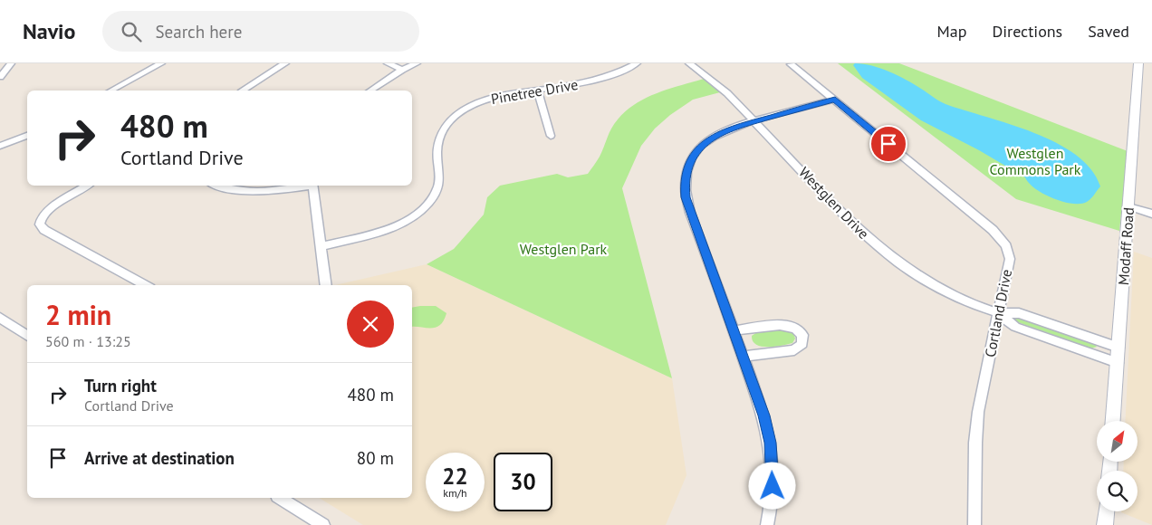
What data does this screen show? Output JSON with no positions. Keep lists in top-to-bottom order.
{
  "streets": {
    "street": [
      "Pinetree Drive",
      "Westglen Drive",
      "Modaff Road",
      "Cortland Drive"
    ]
  },
  "crossings": [
    ["Westglen Drive", "Modaff Road"],
    ["Westglen Drive", "Cortland Drive"]
  ],
  "parks": ["Westglen Commons Park", "Westglen Park"],
  "north": "top right",
  "page": {
    "header": "Navio",
    "search": "Search here",
    "nav": ["Map", "Directions", "Saved"],
    "turn": ["480 m", "Cortland Drive"],
    "heading": ["2 min", "560 m · 13:25"],
    "list": [
      {
        "name": "Turn right",
        "note": "Cortland Drive",
        "value": "480 m"
      },
      {
        "name": "Arrive at destination",
        "value": "80 m"
      }
    ],
    "speed": "22 km/h",
    "limit": "30"
  }
}
